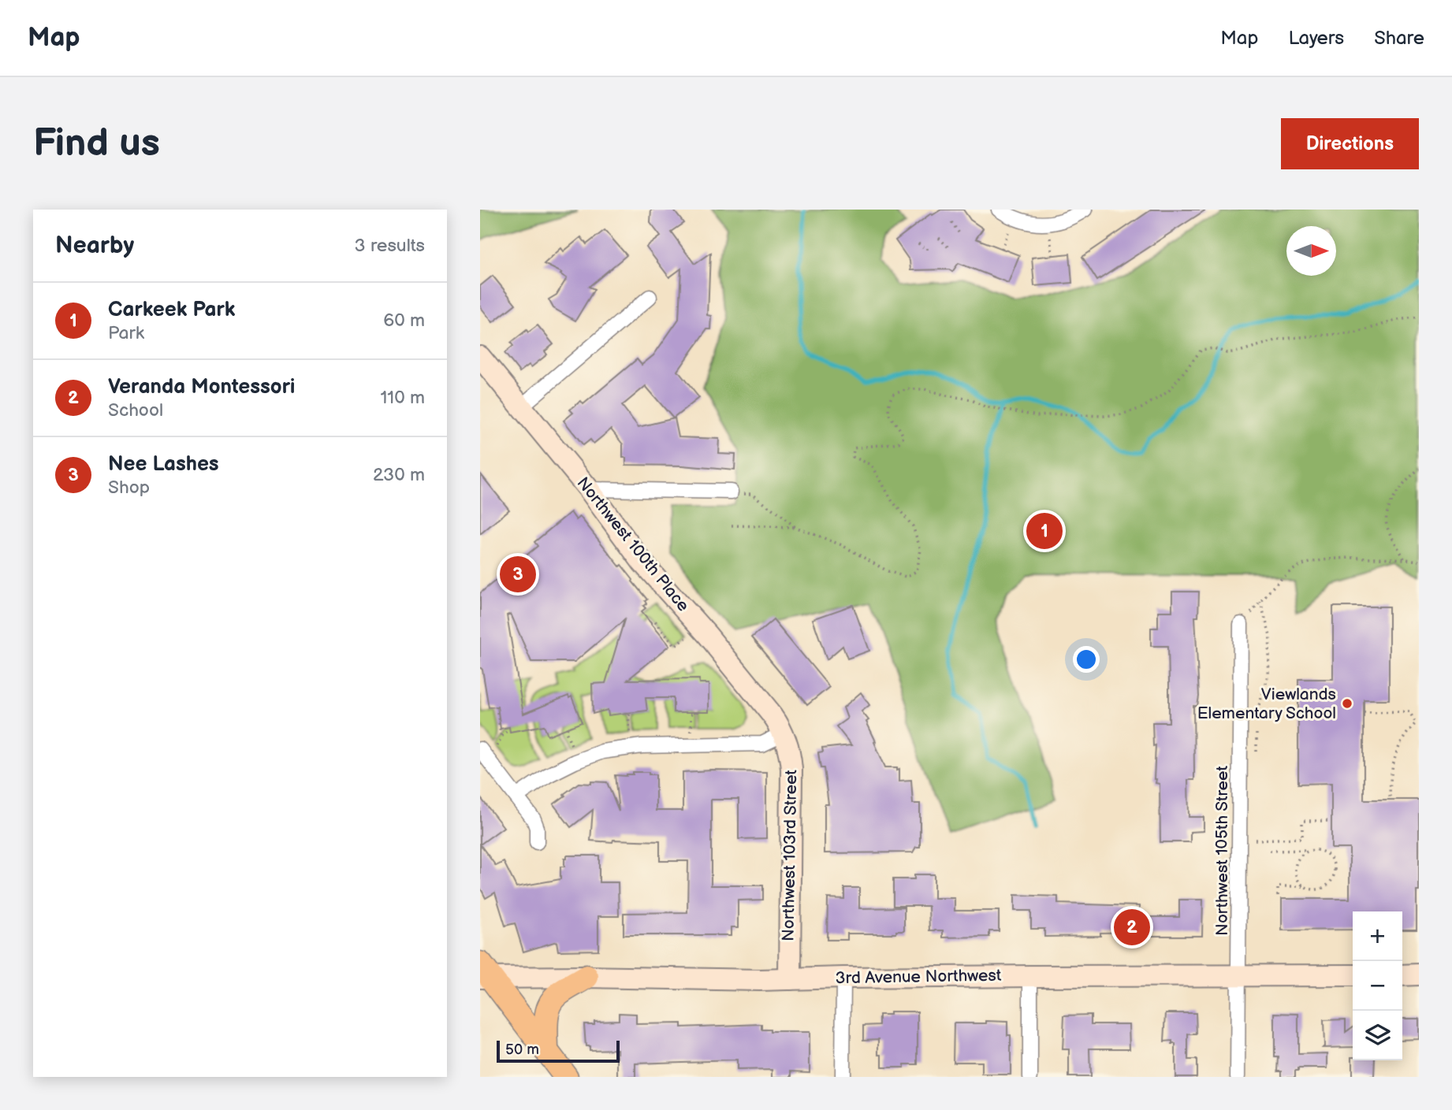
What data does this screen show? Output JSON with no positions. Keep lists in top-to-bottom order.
{
  "streets": {
    "street": [
      "Northwest 100th Place",
      "Northwest 105th Street",
      "Northwest 103rd Street",
      "3rd Avenue Northwest"
    ]
  },
  "crossings": [
    ["Northwest 100th Place", "Northwest 103rd Street"],
    ["Northwest 105th Street", "3rd Avenue Northwest"],
    ["Northwest 103rd Street", "3rd Avenue Northwest"]
  ],
  "places": ["Viewlands Elementary School"],
  "scale_bar": "50 m",
  "north": "right",
  "page": {
    "header": "Map",
    "nav": ["Map", "Layers", "Share"],
    "buttons": "Directions",
    "title": "Find us",
    "heading": ["Nearby", "3 results"],
    "list": [
      {
        "mark": "1",
        "name": "Carkeek Park",
        "note": "Park",
        "value": "60 m"
      },
      {
        "mark": "2",
        "name": "Veranda Montessori",
        "note": "School",
        "value": "110 m"
      },
      {
        "mark": "3",
        "name": "Nee Lashes",
        "note": "Shop",
        "value": "230 m"
      }
    ],
    "pins": ["1", "3", "2"],
    "map_buttons": ["+", "−"],
    "scale": "50 m"
  }
}
